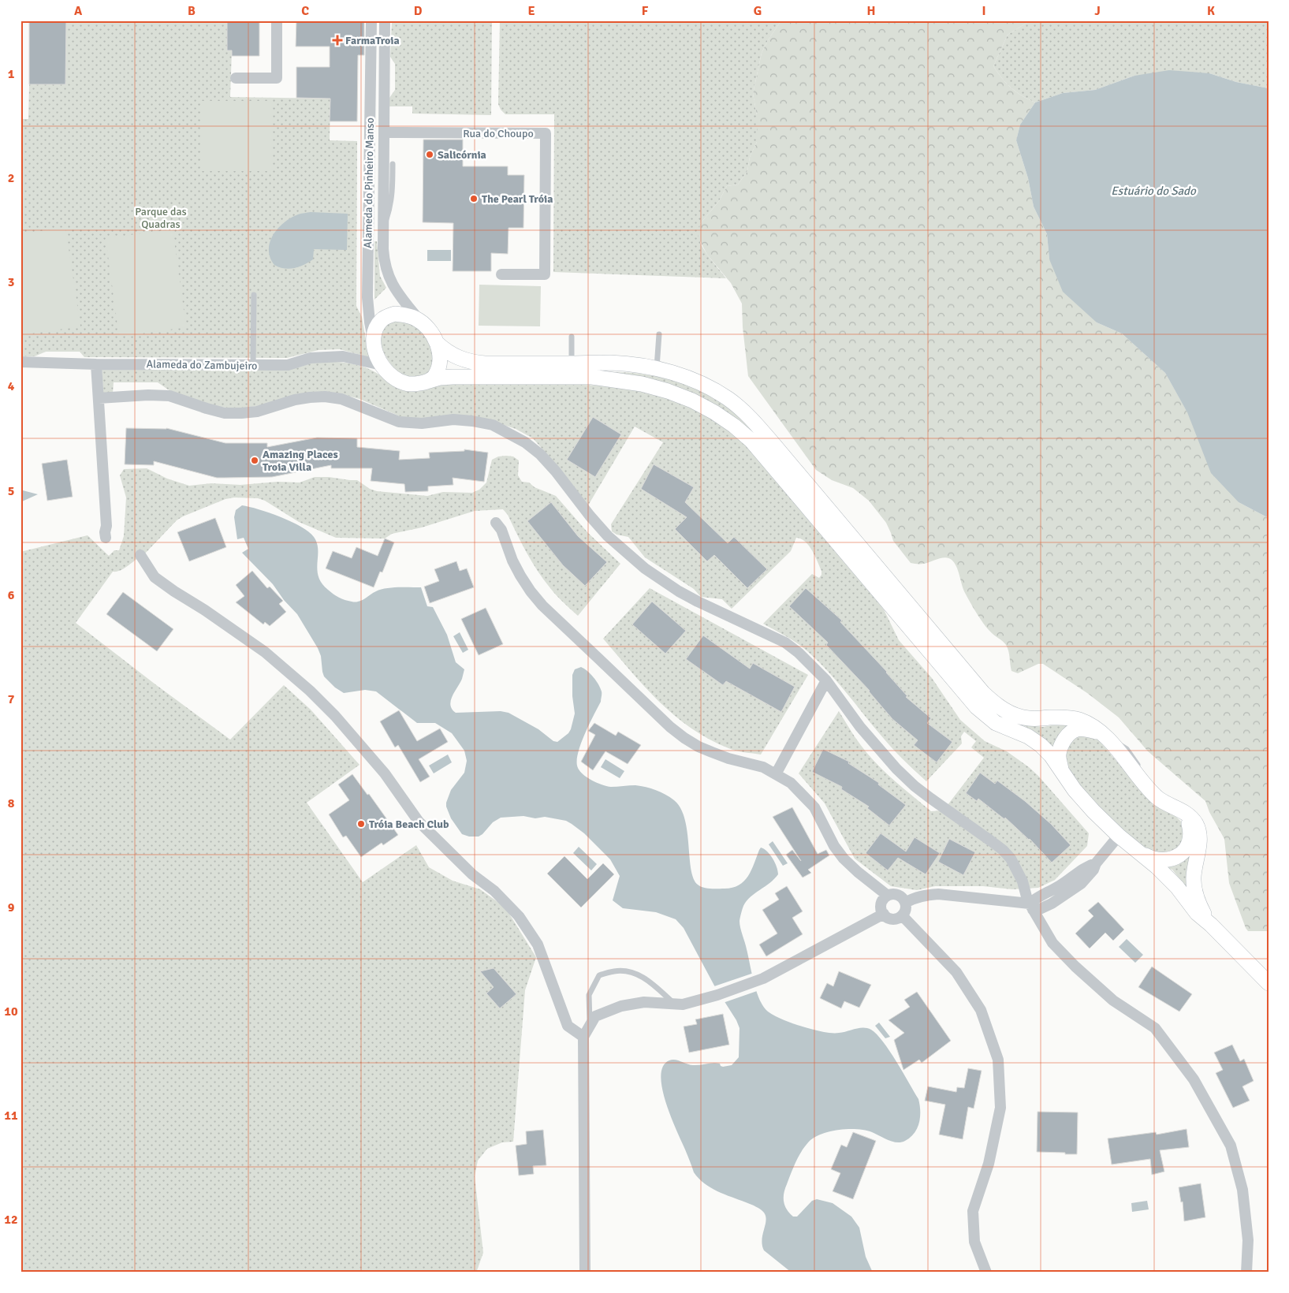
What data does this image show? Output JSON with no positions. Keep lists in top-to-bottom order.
{
  "streets": {
    "street": ["Rua do Choupo", "Alameda do Pinheiro Manso", "Alameda do Zambujeiro"]
  },
  "crossings": [
    ["Rua do Choupo", "Alameda do Pinheiro Manso"],
    ["Alameda do Pinheiro Manso", "Alameda do Zambujeiro"]
  ],
  "water": ["Estuário do Sado"],
  "parks": ["Parque das Quadras"],
  "places": {
    "health": ["FarmaTroia"],
    "other": [
      "Salicórnia",
      "The Pearl Tróia",
      "Amazing Places Troia Villa",
      "Tróia Beach Club"
    ]
  },
  "grid": {
    "columns": [
      "A",
      "B",
      "C",
      "D",
      "E",
      "F",
      "G",
      "H",
      "I",
      "J",
      "K"
    ],
    "rows": [
      "1",
      "2",
      "3",
      "4",
      "5",
      "6",
      "7",
      "8",
      "9",
      "10",
      "11",
      "12"
    ]
  }
}
